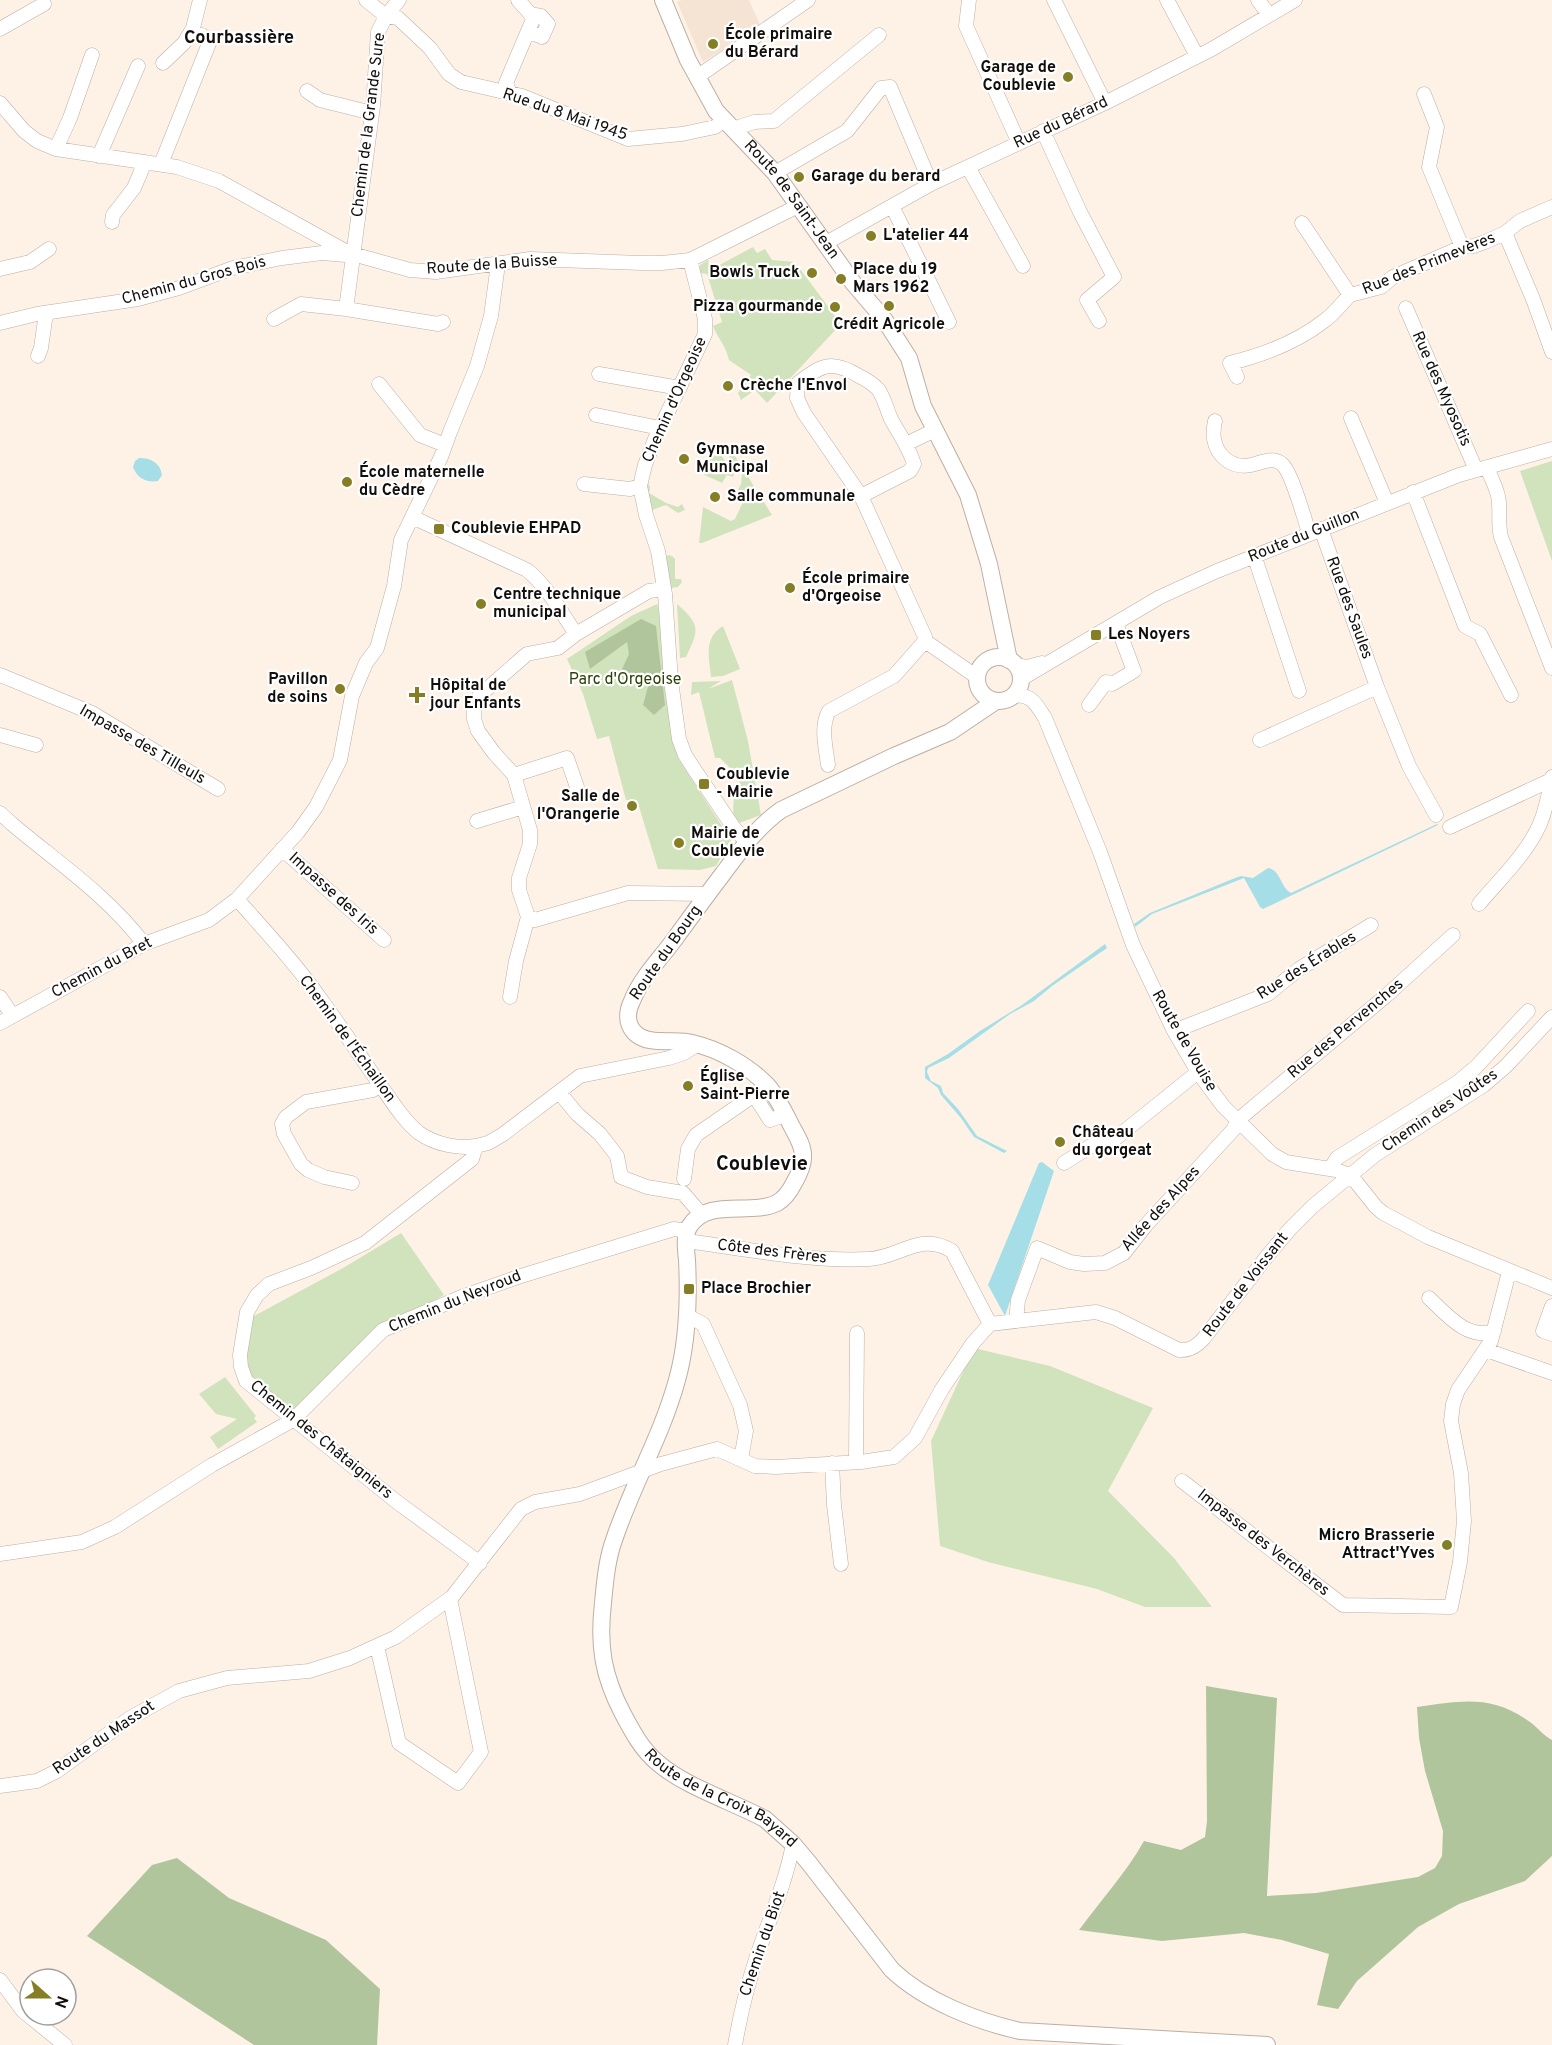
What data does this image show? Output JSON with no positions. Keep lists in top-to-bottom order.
{
  "streets": {
    "main road": ["Route de Saint-Jean", "Route du Bourg", "Route de la Croix Bayard"],
    "street": [
      "Rue du 8 Mai 1945",
      "Rue du Bérard",
      "Chemin de la Grande Sure",
      "Rue des Primevères",
      "Route de la Buisse",
      "Chemin du Gros Bois",
      "Rue des Myosotis",
      "Chemin d'Orgeoise",
      "Route du Guillon",
      "Rue des Saules",
      "Impasse des Tilleuls",
      "Impasse des Iris",
      "Rue des Érables",
      "Chemin du Bret",
      "Rue des Pervenches",
      "Chemin de l'Échaillon",
      "Route de Vouise",
      "Chemin des Voûtes",
      "Allée des Alpes",
      "Côte des Frères",
      "Route de Voissant",
      "Chemin du Neyroud",
      "Chemin des Châtaigniers",
      "Impasse des Verchères",
      "Route du Massot",
      "Chemin du Biot"
    ]
  },
  "crossings": [
    ["Rue du 8 Mai 1945", "Chemin de la Grande Sure"],
    ["Rue du 8 Mai 1945", "Route de Saint-Jean"],
    ["Rue du Bérard", "Route de Saint-Jean"],
    ["Chemin de la Grande Sure", "Route de la Buisse"],
    ["Chemin de la Grande Sure", "Chemin du Gros Bois"],
    ["Route de Saint-Jean", "Route de la Buisse"],
    ["Route de Saint-Jean", "Route du Guillon"],
    ["Route de Saint-Jean", "Route du Bourg"],
    ["Route de Saint-Jean", "Route de Vouise"],
    ["Route de la Buisse", "Chemin du Gros Bois"],
    ["Route de la Buisse", "Chemin d'Orgeoise"],
    ["Route de la Buisse", "Chemin du Bret"],
    ["Rue des Myosotis", "Route du Guillon"],
    ["Chemin d'Orgeoise", "Route du Bourg"],
    ["Route du Guillon", "Rue des Saules"],
    ["Route du Guillon", "Route du Bourg"],
    ["Route du Guillon", "Route de Vouise"],
    ["Impasse des Iris", "Chemin du Bret"],
    ["Route du Bourg", "Route de Vouise"],
    ["Rue des Érables", "Route de Vouise"],
    ["Chemin du Bret", "Chemin de l'Échaillon"],
    ["Rue des Pervenches", "Route de Vouise"],
    ["Rue des Pervenches", "Allée des Alpes"],
    ["Chemin de l'Échaillon", "Chemin des Châtaigniers"],
    ["Route de Vouise", "Chemin des Voûtes"],
    ["Route de Vouise", "Allée des Alpes"],
    ["Route de Vouise", "Route de Voissant"],
    ["Chemin des Voûtes", "Route de Voissant"],
    ["Allée des Alpes", "Route de Voissant"],
    ["Côte des Frères", "Route de Voissant"],
    ["Côte des Frères", "Chemin du Neyroud"],
    ["Côte des Frères", "Route du Massot"],
    ["Côte des Frères", "Route de la Croix Bayard"],
    ["Route de Voissant", "Route du Massot"],
    ["Chemin du Neyroud", "Chemin des Châtaigniers"],
    ["Chemin du Neyroud", "Route de la Croix Bayard"],
    ["Chemin des Châtaigniers", "Route du Massot"],
    ["Route du Massot", "Route de la Croix Bayard"],
    ["Route de la Croix Bayard", "Chemin du Biot"]
  ],
  "districts": ["Courbassière", "Coublevie"],
  "parks": ["Parc d'Orgeoise"],
  "places": {
    "other": [
      "École primaire du Bérard",
      "Garage de Coublevie",
      "Garage du berard",
      "L'atelier 44",
      "Bowls Truck",
      "Place du 19 Mars 1962",
      "Crédit Agricole",
      "Pizza gourmande",
      "Crèche l'Envol",
      "Gymnase Municipal",
      "École maternelle du Cèdre",
      "Salle communale",
      "École primaire d'Orgeoise",
      "Centre technique municipal",
      "Pavillon de soins",
      "Salle de l'Orangerie",
      "Mairie de Coublevie",
      "Église Saint-Pierre",
      "Château du gorgeat",
      "Micro Brasserie Attract'Yves"
    ],
    "transit": [
      "Coublevie EHPAD",
      "Les Noyers",
      "Coublevie - Mairie",
      "Place Brochier"
    ],
    "health": ["Hôpital de jour Enfants"]
  },
  "north": "right"
}
